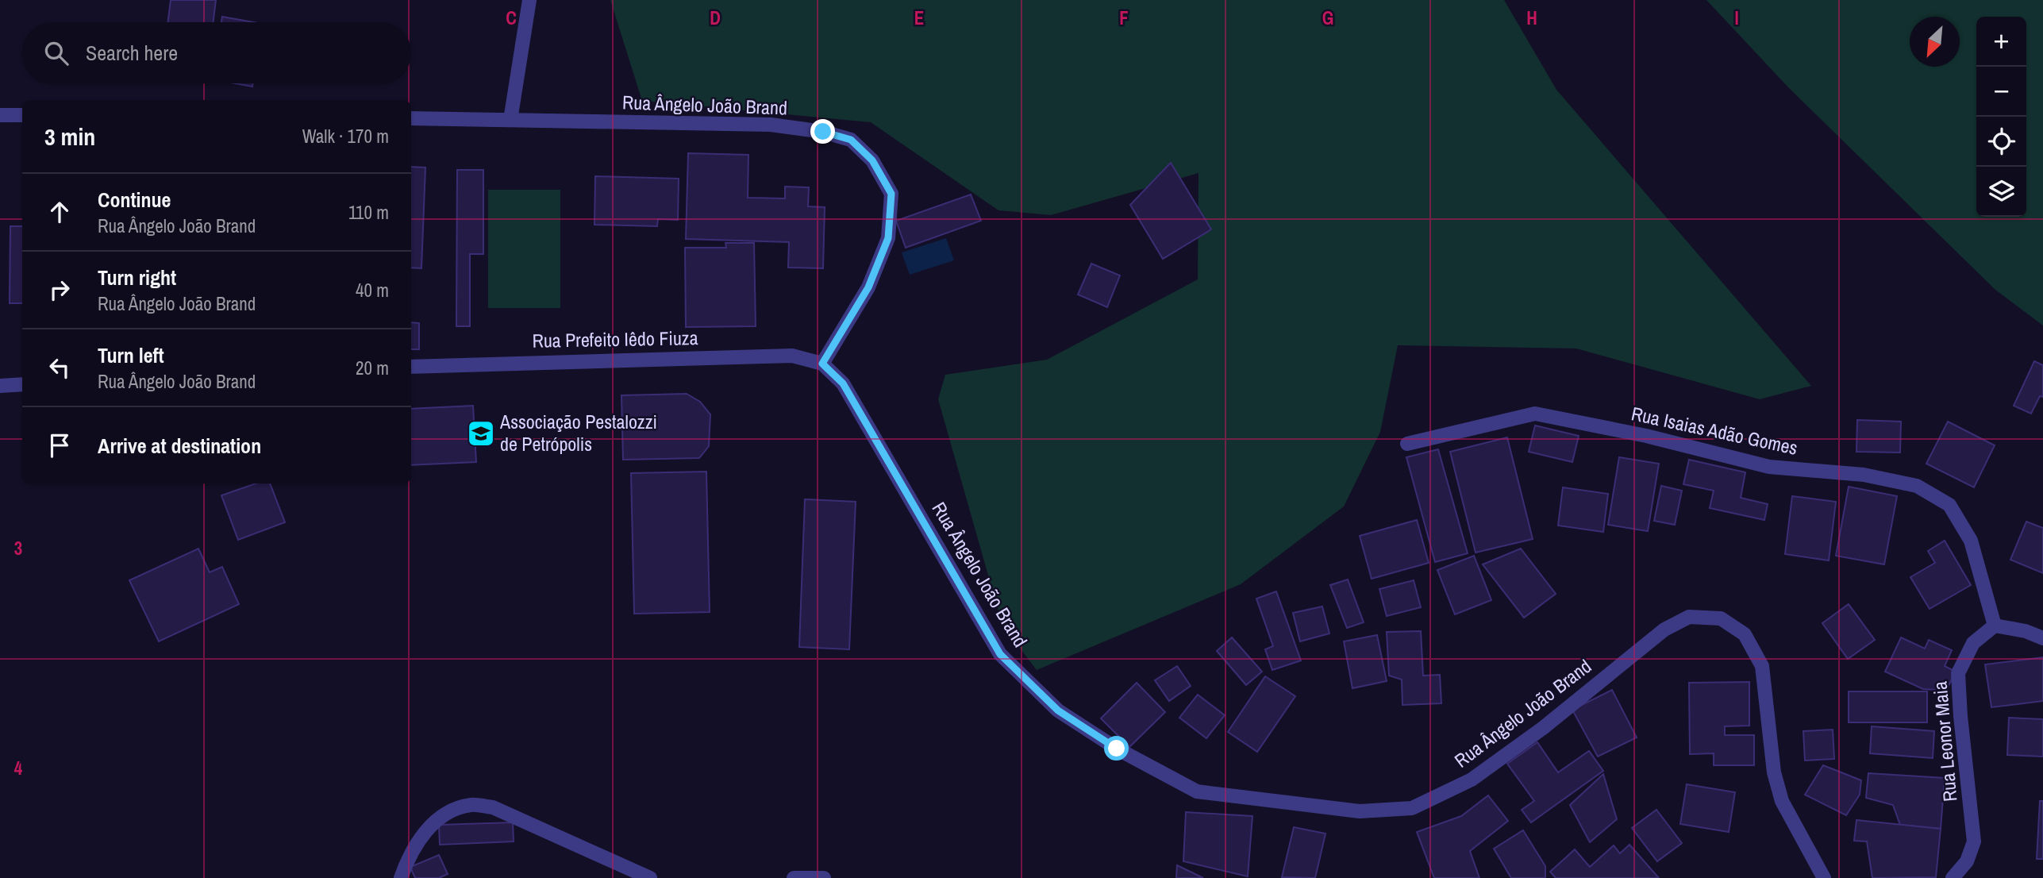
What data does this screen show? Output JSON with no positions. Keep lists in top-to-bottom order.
{
  "streets": {
    "street": [
      "Rua Ângelo João Brand",
      "Rua Prefeito Iêdo Fiuza",
      "Rua Isaias Adão Gomes",
      "Rua Leonor Maia"
    ]
  },
  "crossings": [
    ["Rua Ângelo João Brand", "Rua Prefeito Iêdo Fiuza"],
    ["Rua Isaias Adão Gomes", "Rua Leonor Maia"]
  ],
  "places": {
    "school or university": ["Associação Pestalozzi de Petrópolis"]
  },
  "north": "bottom left",
  "page": {
    "map_buttons": ["+", "−"],
    "search": "Search here",
    "heading": ["3 min", "Walk · 170 m"],
    "list": [
      ["Continue", "Rua Ângelo João Brand", "110 m"],
      ["Turn right", "Rua Ângelo João Brand", "40 m"],
      ["Turn left", "Rua Ângelo João Brand", "20 m"],
      "Arrive at destination"
    ]
  },
  "grid": {
    "columns": [
      "C",
      "D",
      "E",
      "F",
      "G",
      "H",
      "I"
    ],
    "rows": ["3", "4"]
  }
}
